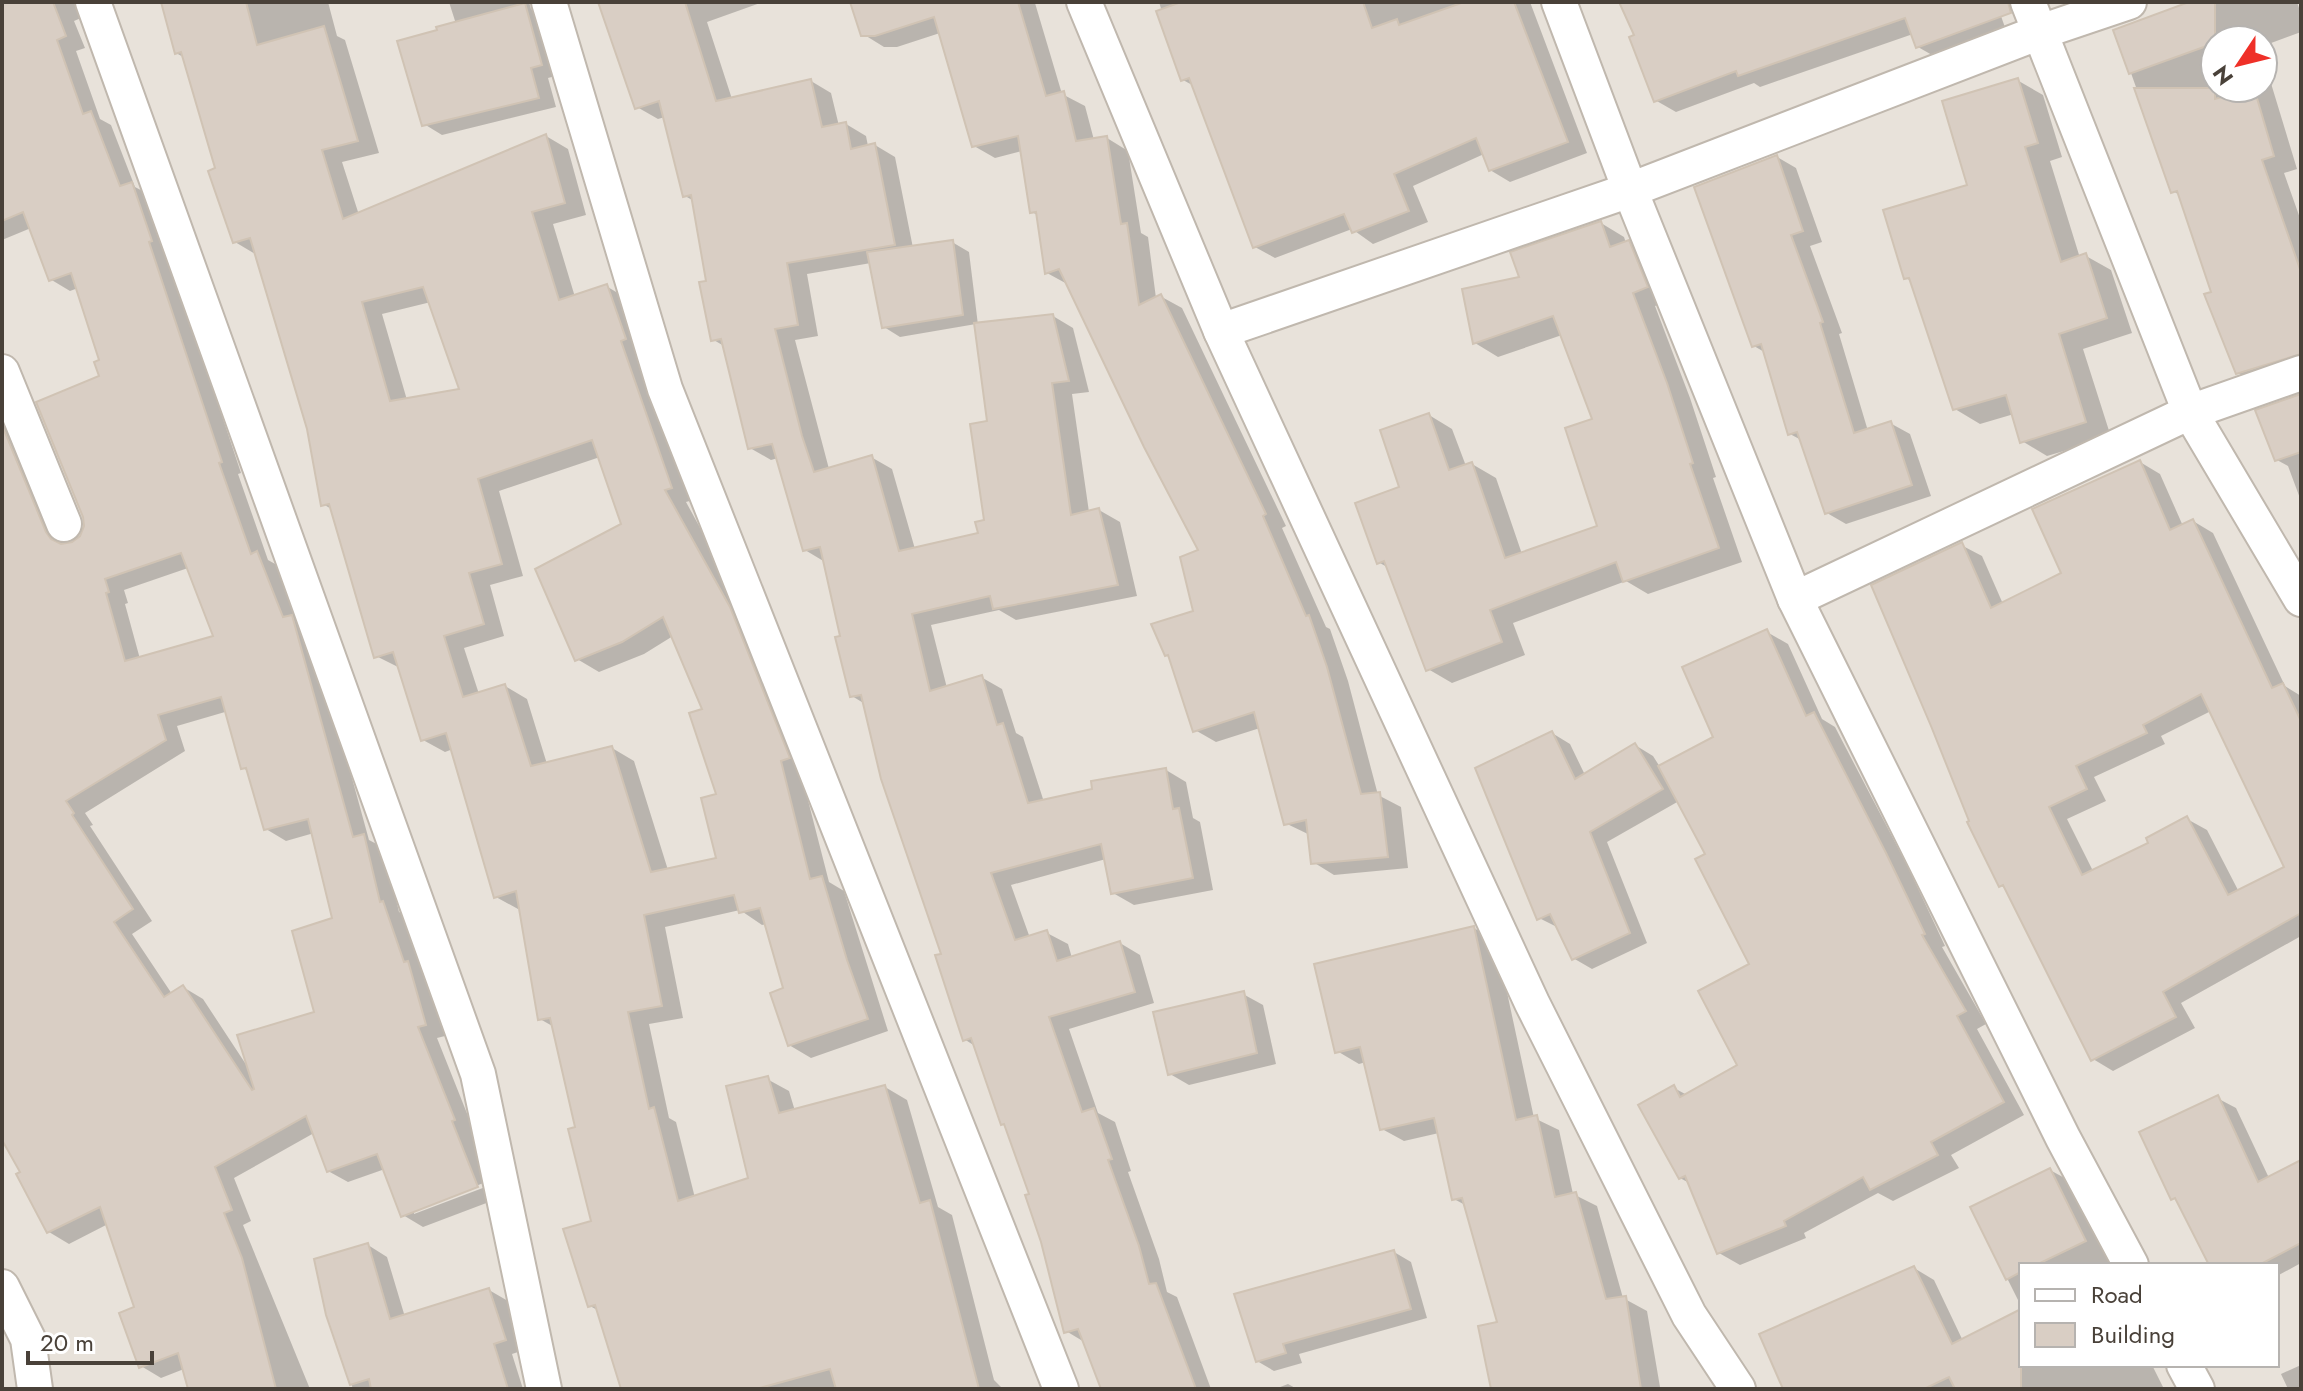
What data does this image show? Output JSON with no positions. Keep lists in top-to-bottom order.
{
  "legend": ["Road", "Building"],
  "scale_bar": "20 m",
  "north": "bottom left"
}
